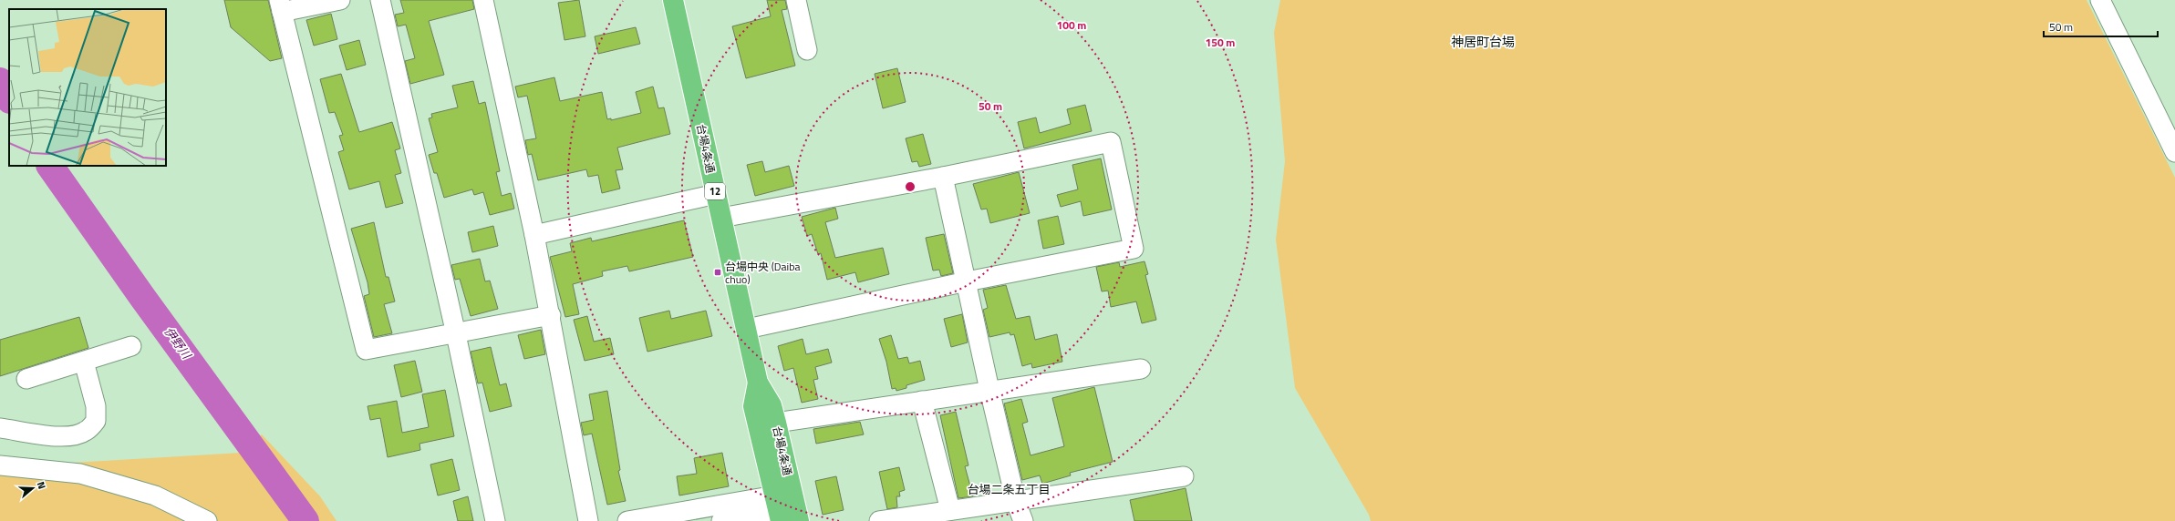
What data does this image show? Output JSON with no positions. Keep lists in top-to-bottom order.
{
  "streets": {
    "highway": ["台場4条通", "12"]
  },
  "districts": ["神居町台場", "台場二条五丁目"],
  "water": ["伊野川"],
  "places": {
    "transit": ["台場中央 (Daiba chuo)"]
  },
  "scale_bar": "50 m",
  "north": "right",
  "rings": ["100 m", "150 m", "50 m"]
}
